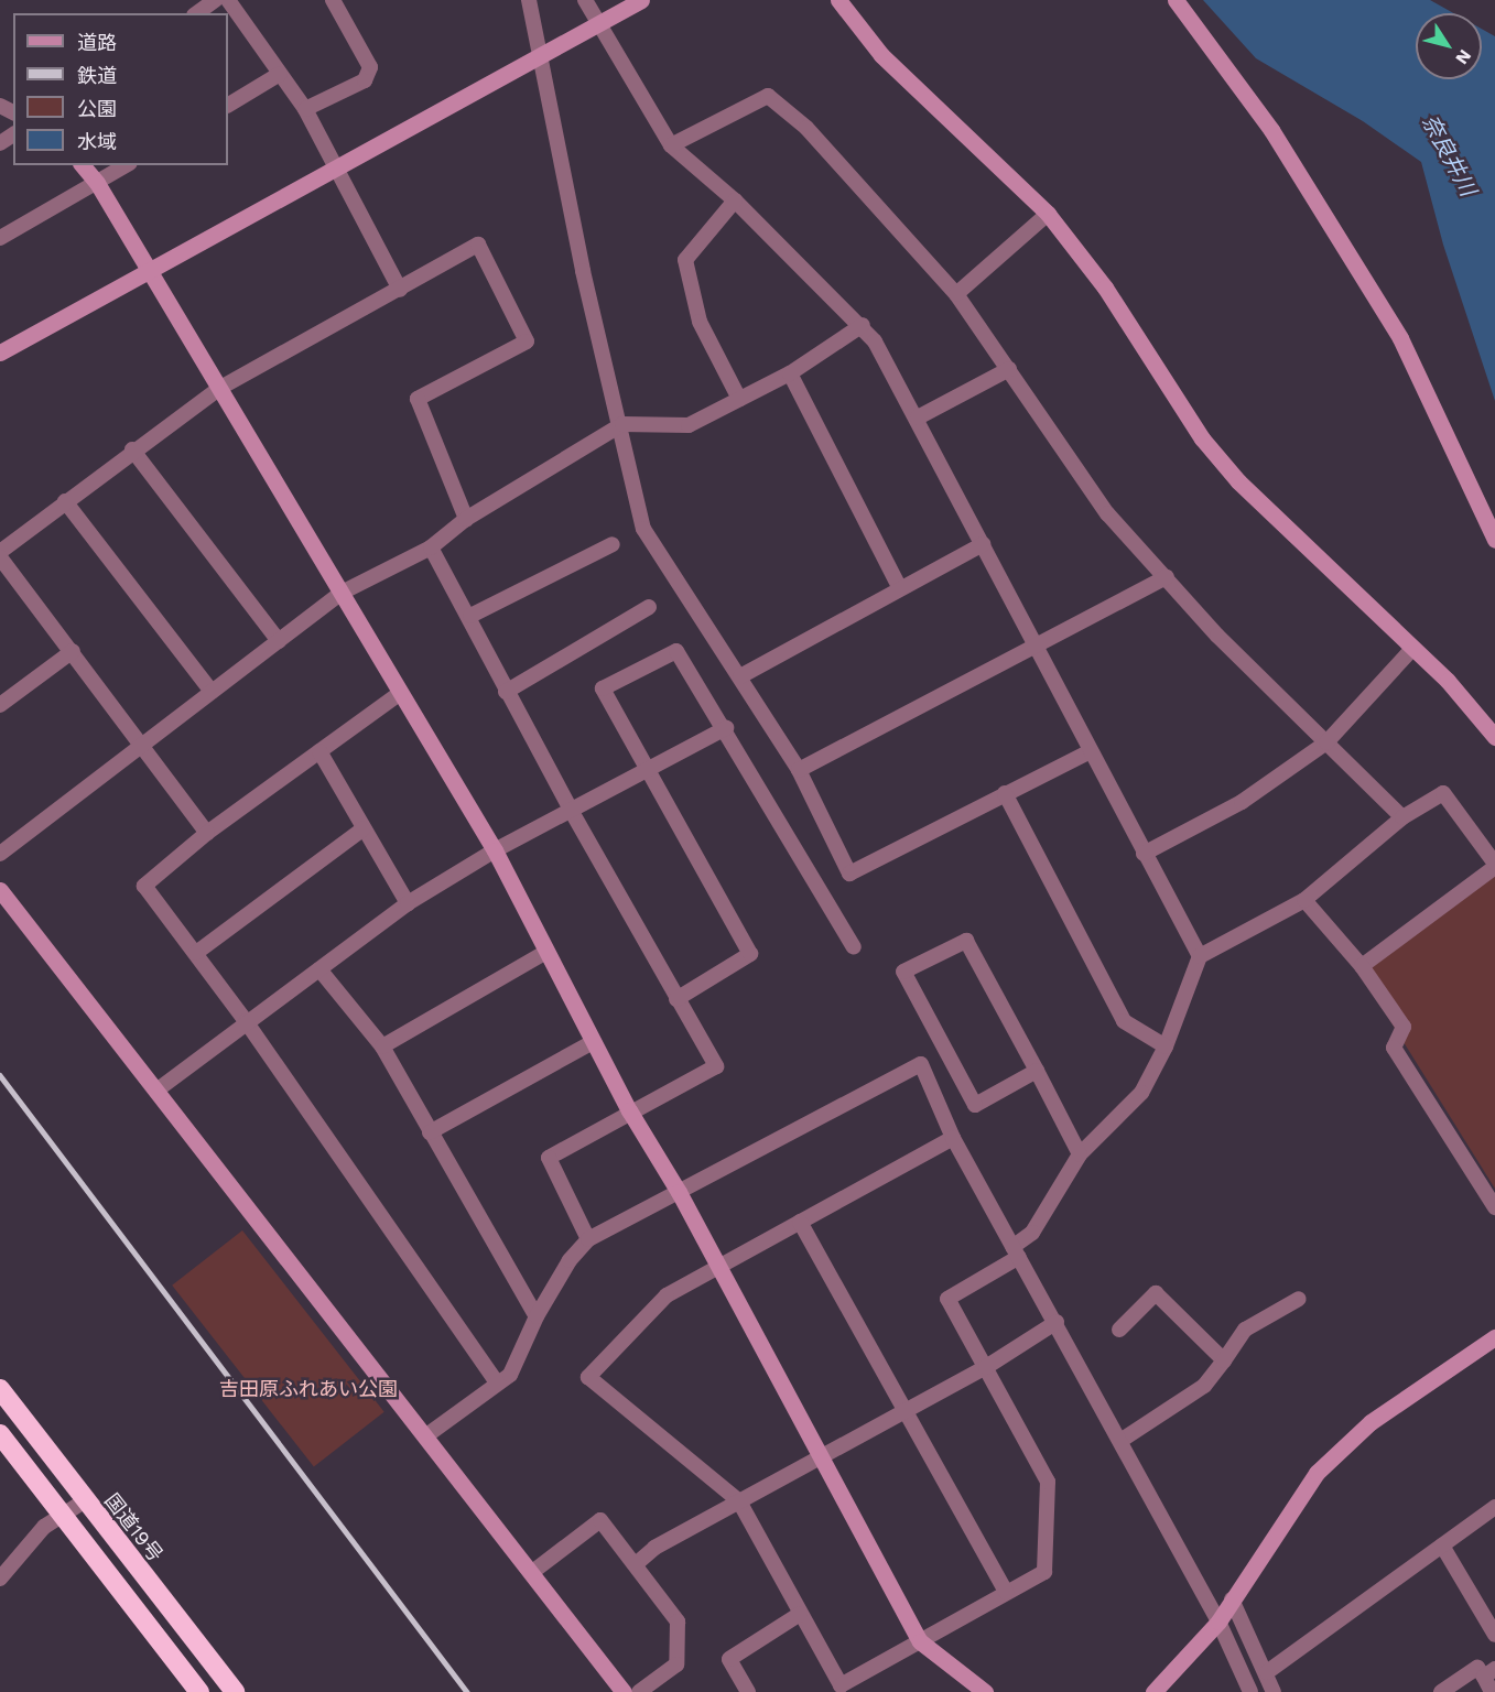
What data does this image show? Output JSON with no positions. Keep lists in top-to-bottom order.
{
  "streets": {
    "highway": ["国道19号"]
  },
  "water": ["奈良井川"],
  "parks": ["吉田原ふれあい公園"],
  "legend": [
    "道路",
    "鉄道",
    "公園",
    "水域"
  ],
  "north": "bottom right"
}
